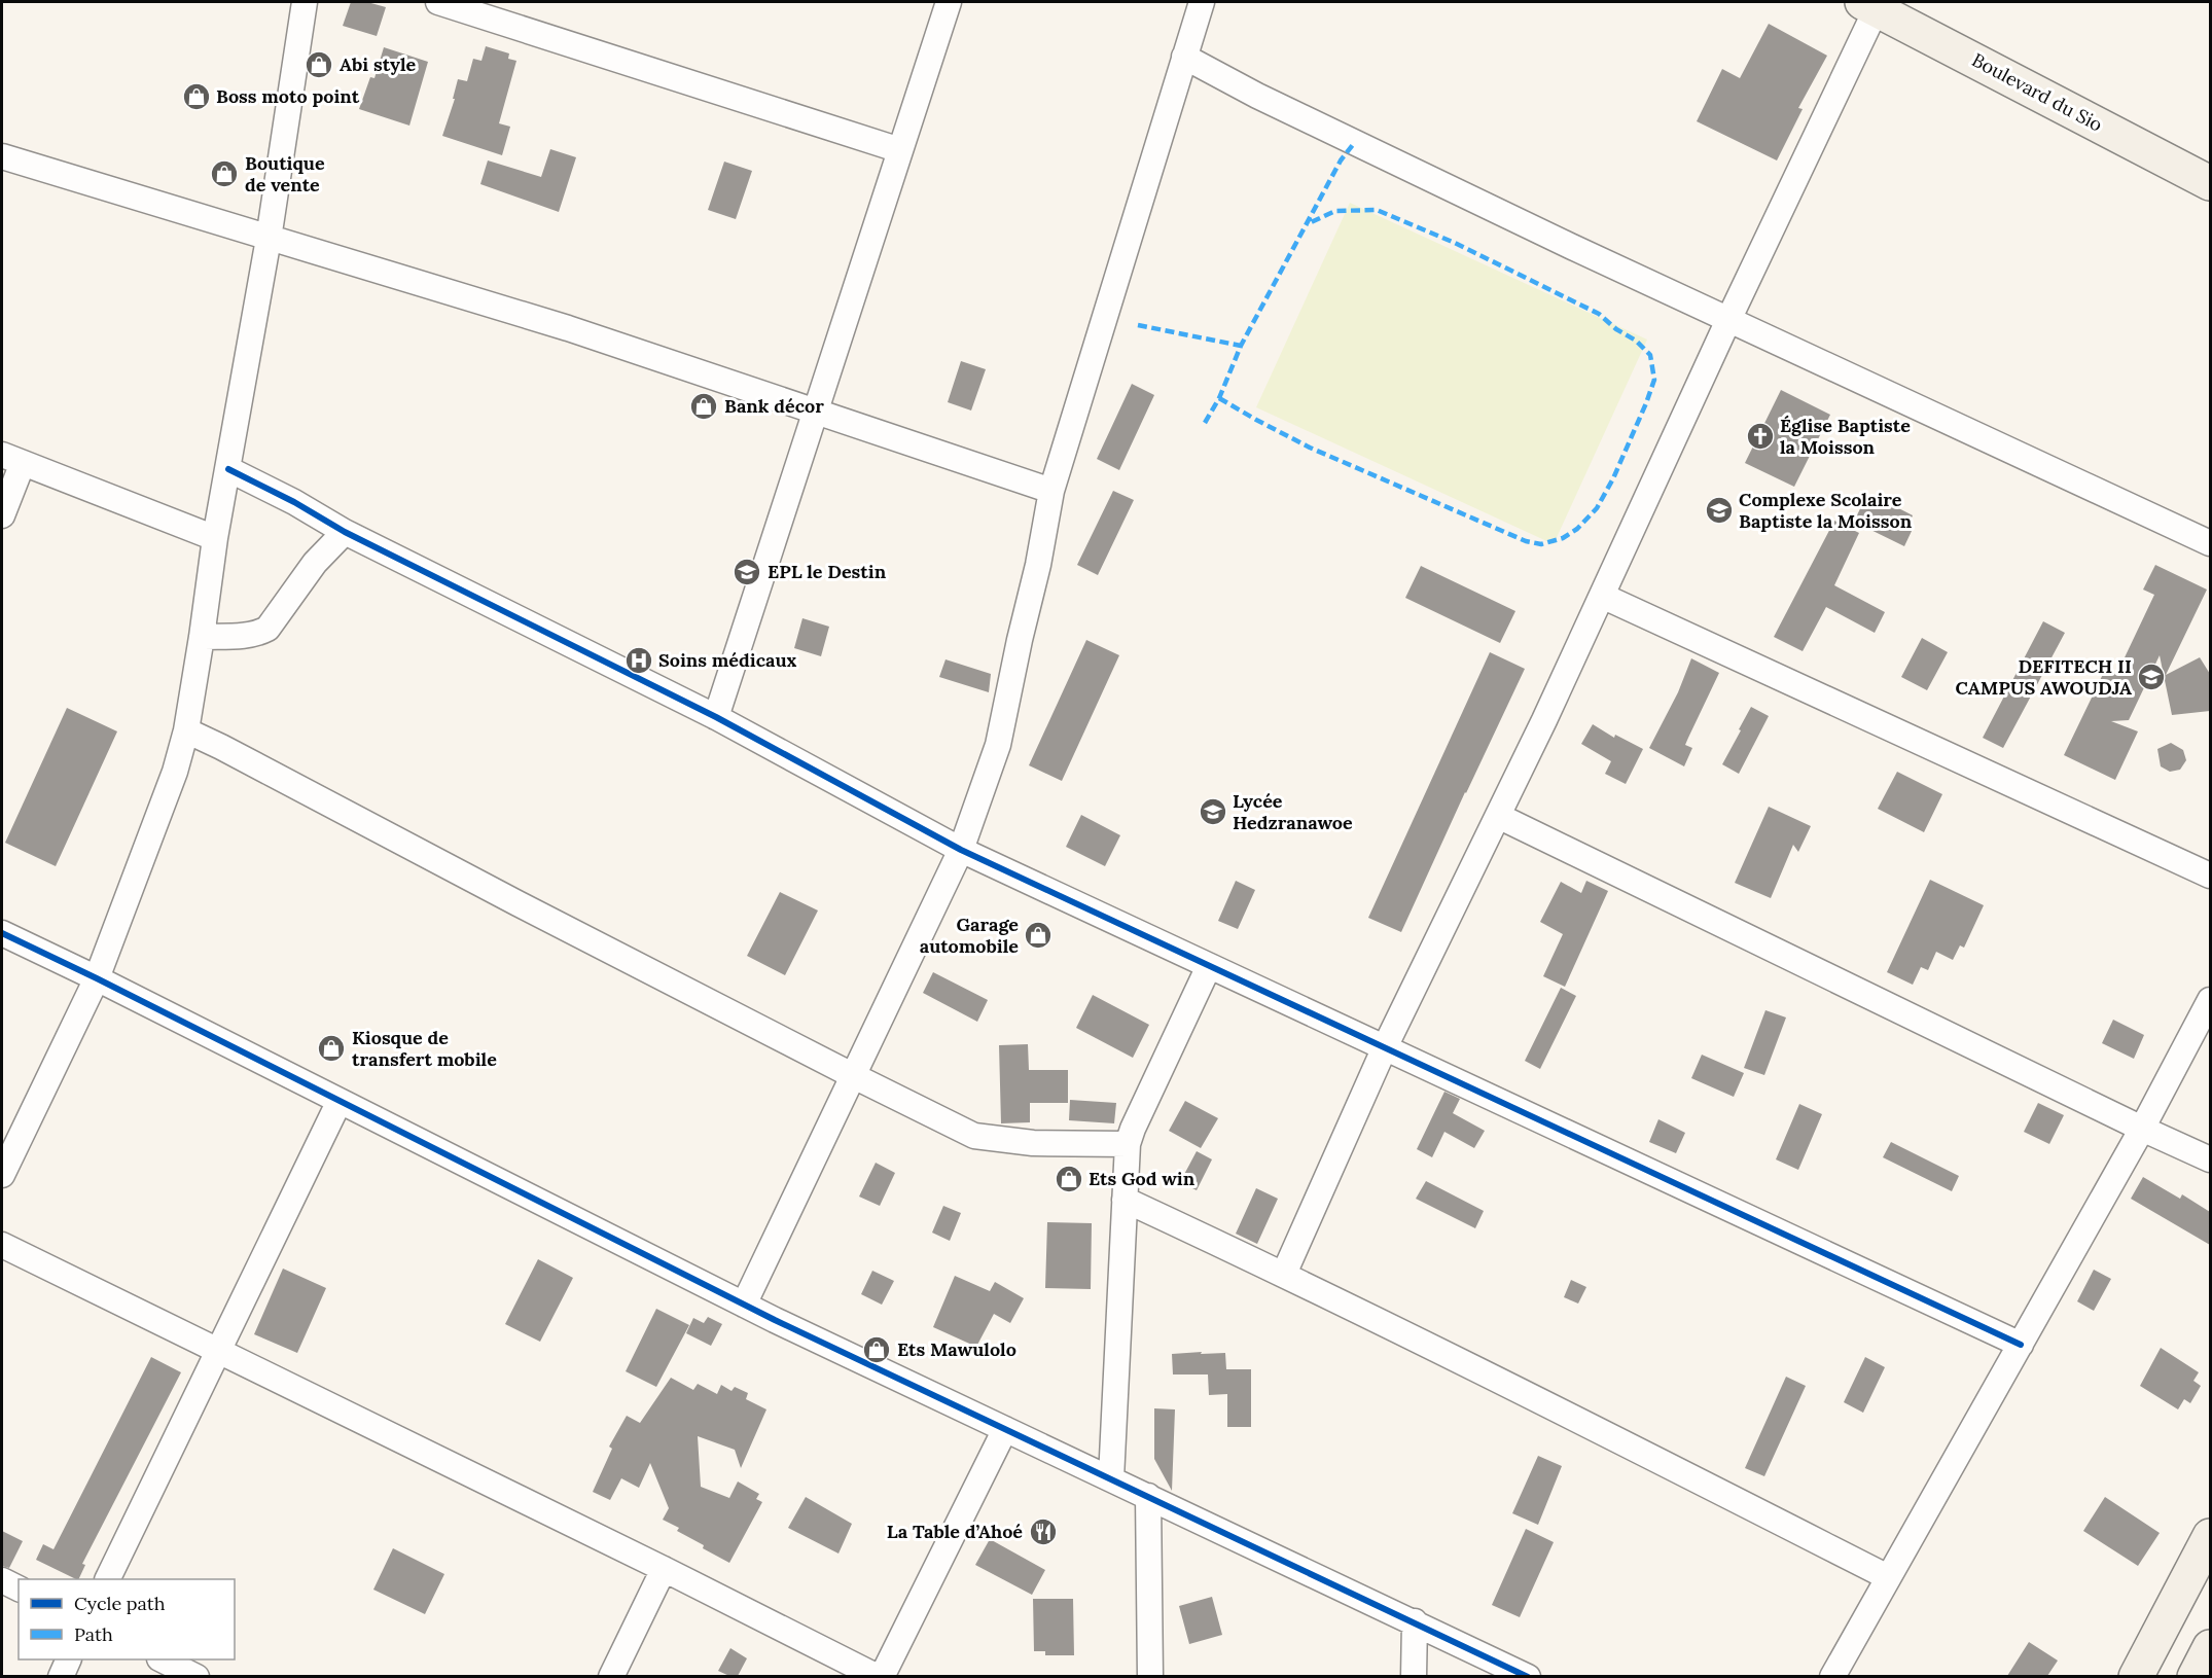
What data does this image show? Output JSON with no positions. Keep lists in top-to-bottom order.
{
  "streets": {
    "street": ["Boulevard du Sio"]
  },
  "places": {
    "shop": [
      "Abi style",
      "Boss moto point",
      "Boutique de vente",
      "Bank décor",
      "Garage automobile",
      "Kiosque de transfert mobile",
      "Ets God win",
      "Ets Mawulolo"
    ],
    "church": ["Église Baptiste la Moisson"],
    "school or university": [
      "Complexe Scolaire Baptiste la Moisson",
      "EPL le Destin",
      "DEFITECH II CAMPUS AWOUDJA",
      "Lycée Hedzranawoe"
    ],
    "hospital": ["Soins médicaux"],
    "restaurant": ["La Table d’Ahoé"]
  },
  "legend": ["Cycle path", "Path"]
}
